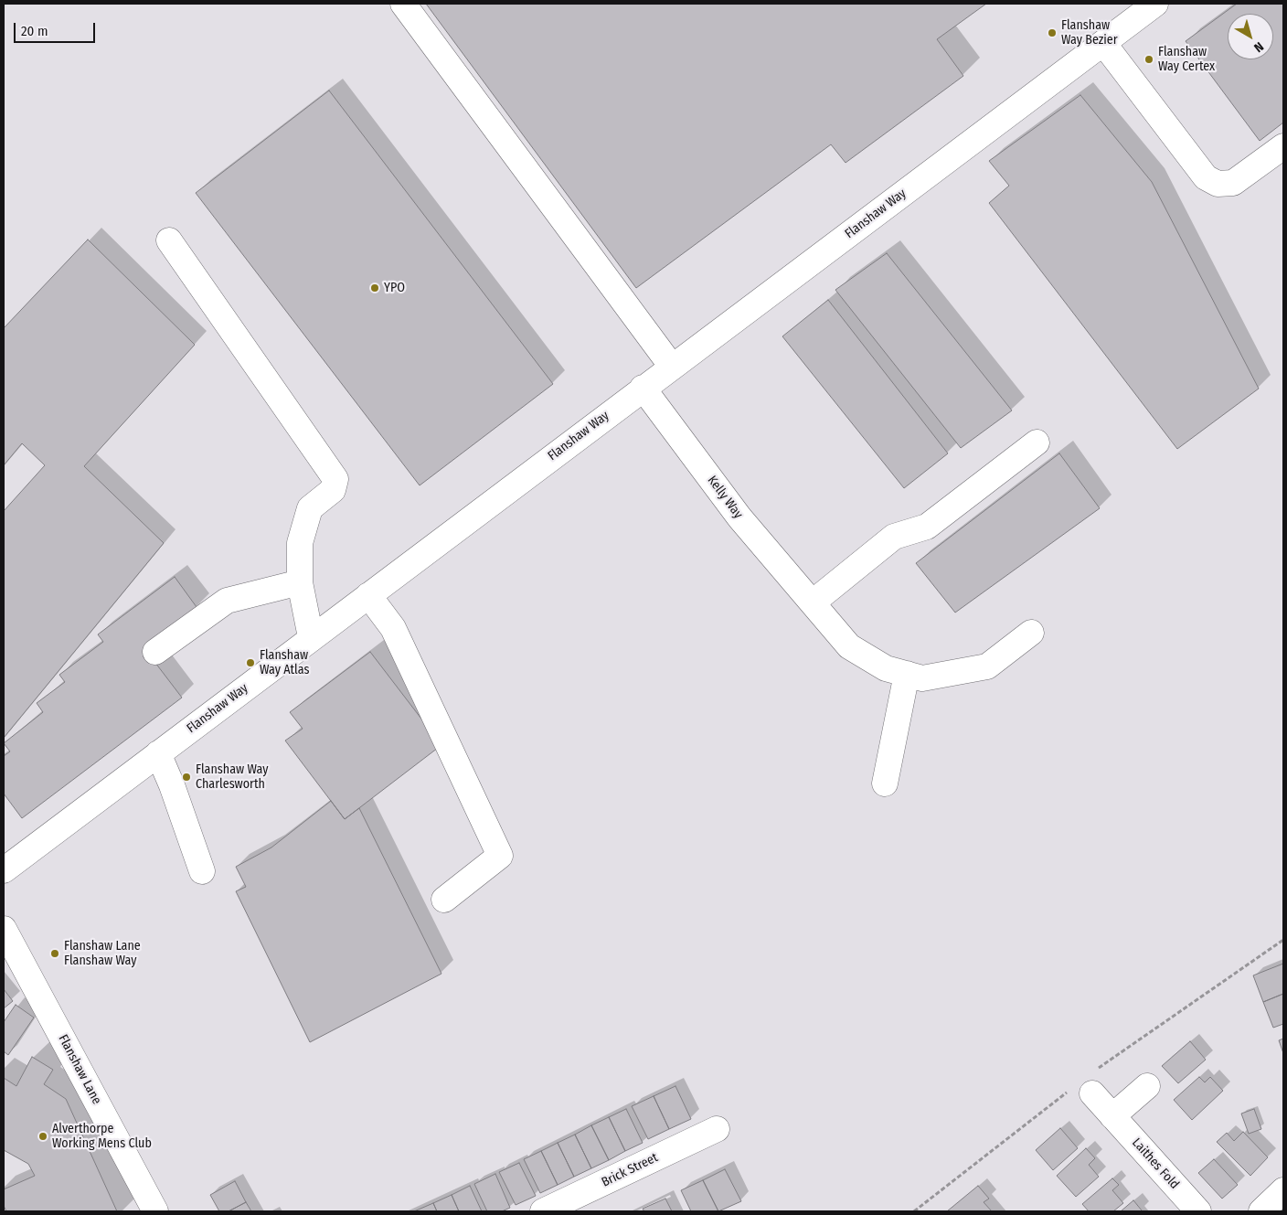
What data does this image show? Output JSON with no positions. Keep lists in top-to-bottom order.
{
  "streets": {
    "street": [
      "Flanshaw Way",
      "Kelly Way",
      "Flanshaw Lane",
      "Laithes Fold",
      "Brick Street"
    ]
  },
  "crossings": [
    ["Flanshaw Way", "Kelly Way"]
  ],
  "places": [
    "Flanshaw Way Bezier",
    "Flanshaw Way Certex",
    "YPO",
    "Flanshaw Way Atlas",
    "Flanshaw Way Charlesworth",
    "Flanshaw Lane Flanshaw Way",
    "Alverthorpe Working Mens Club"
  ],
  "scale_bar": "20 m",
  "north": "bottom right"
}
